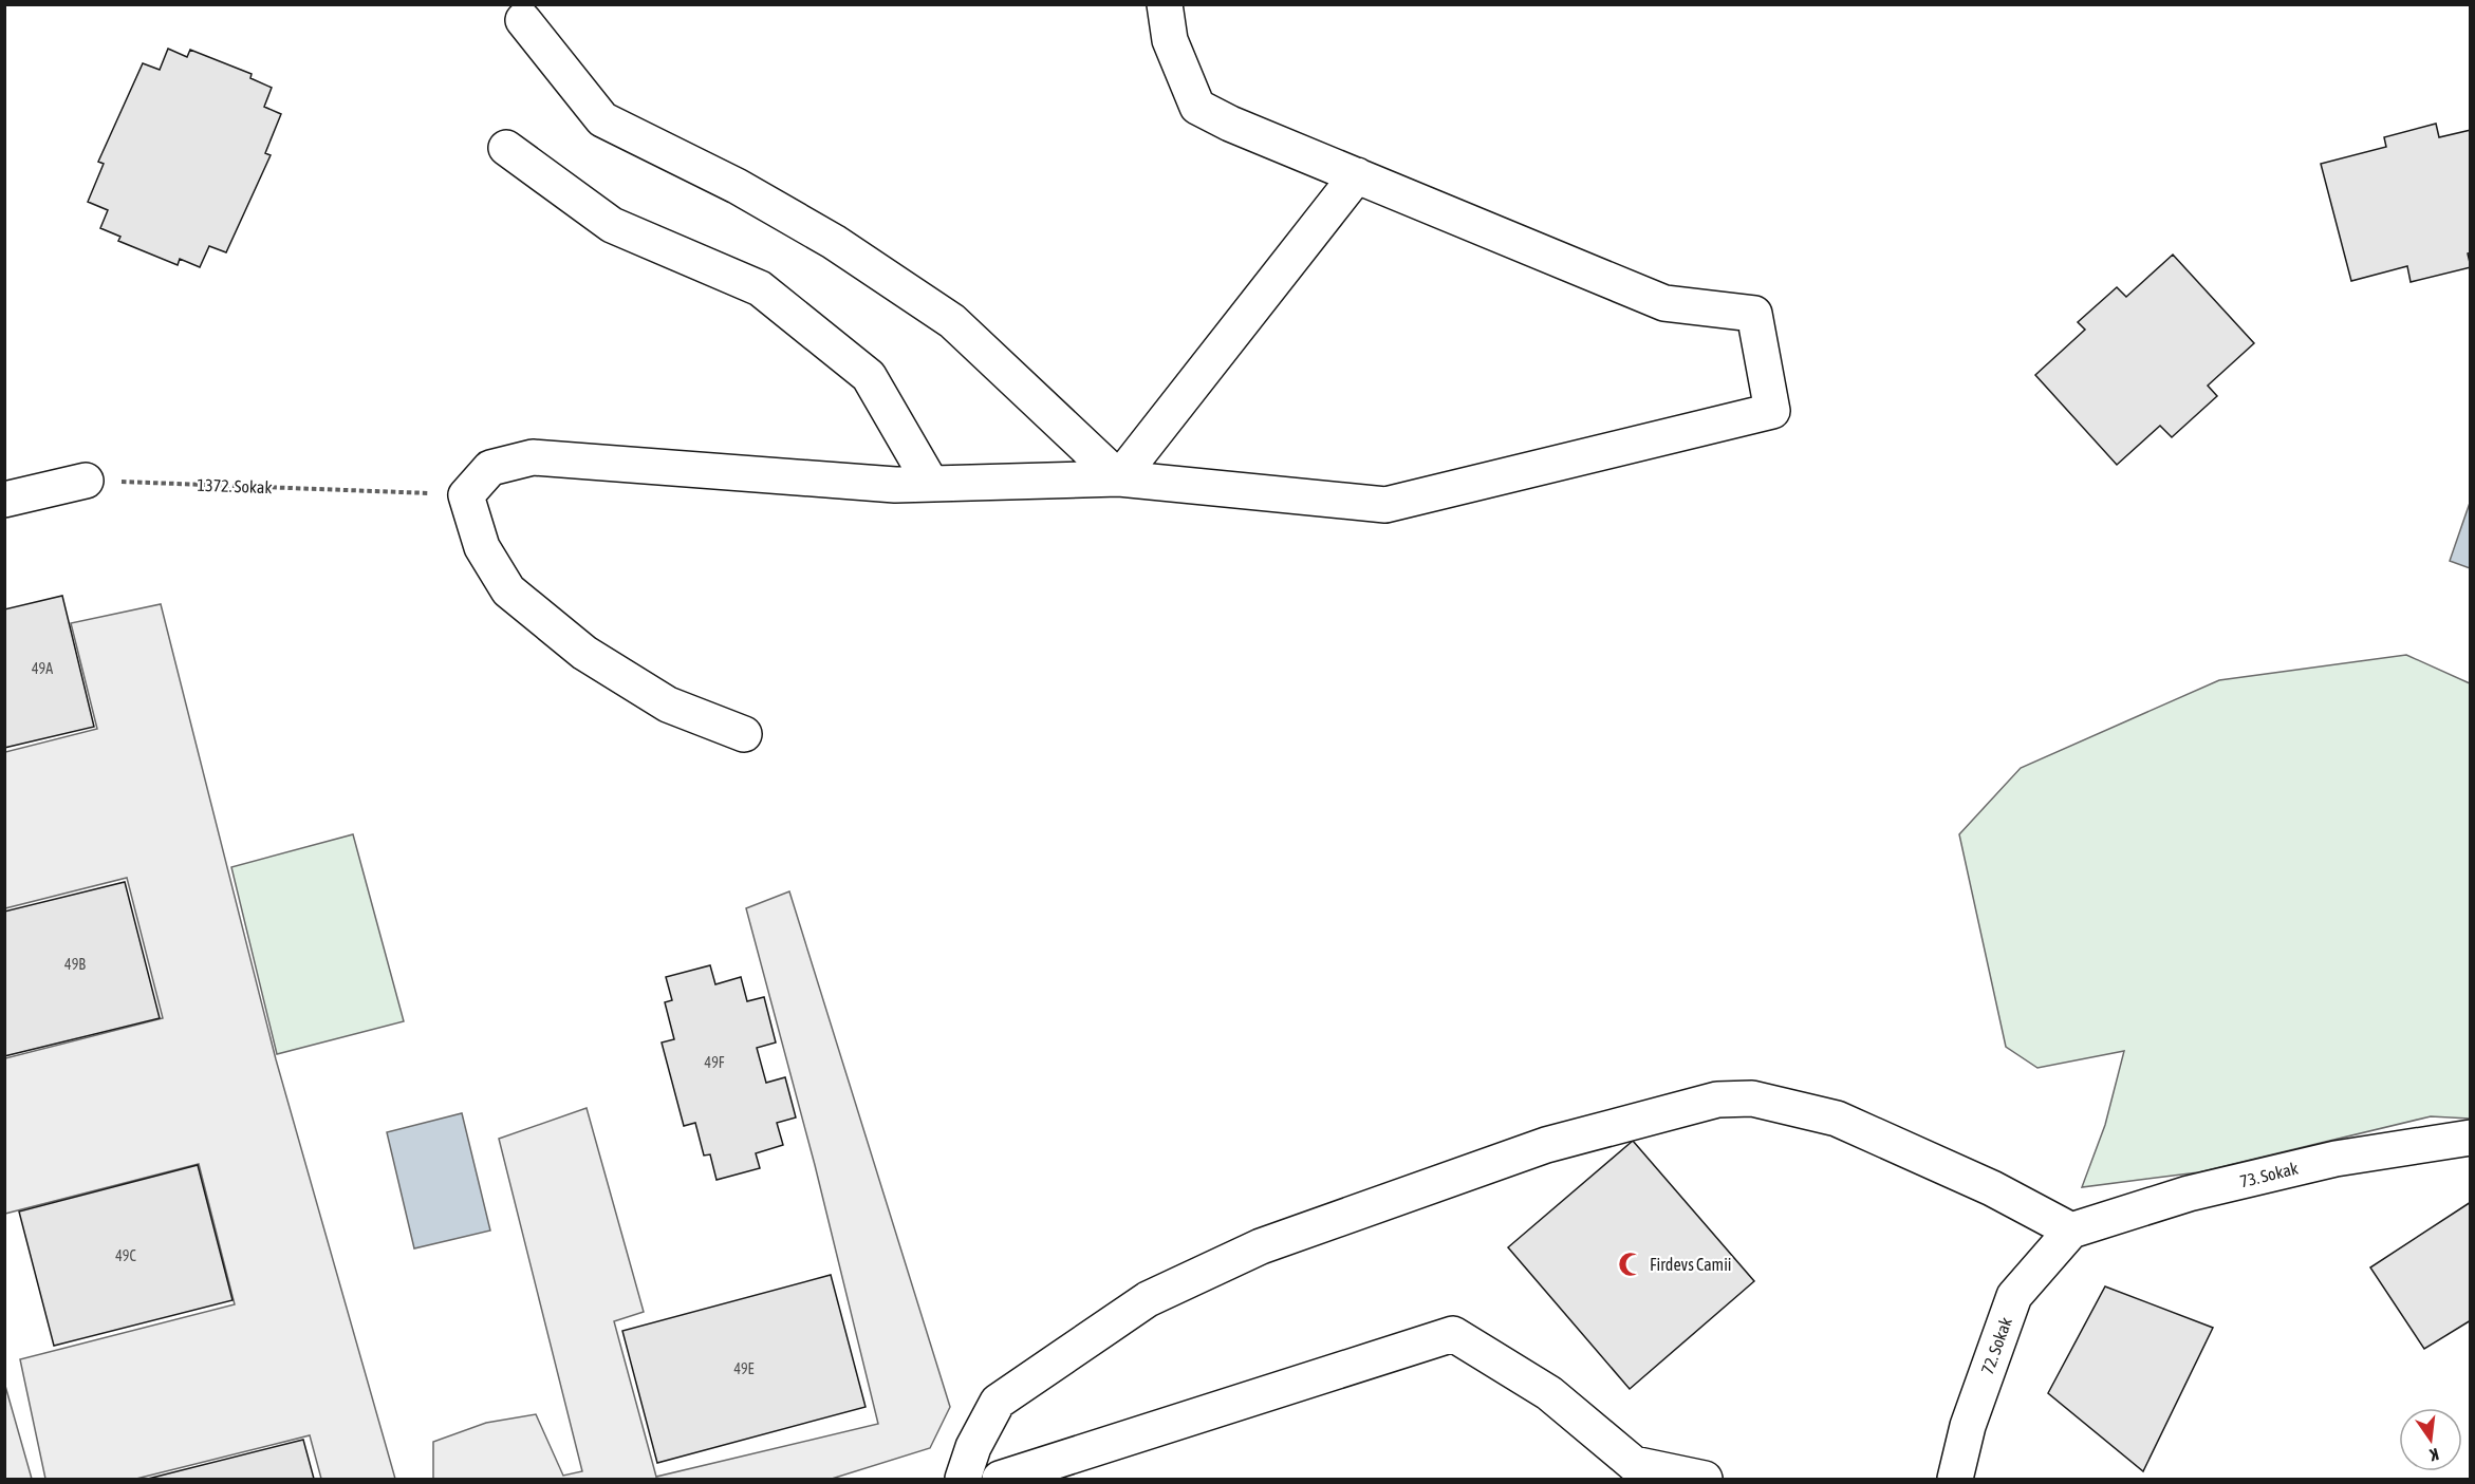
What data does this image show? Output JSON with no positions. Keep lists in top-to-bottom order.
{
  "streets": {
    "street": ["73. Sokak", "72. Sokak"],
    "path": ["1372. Sokak"]
  },
  "crossings": [
    ["73. Sokak", "72. Sokak"]
  ],
  "places": {
    "mosque": ["Firdevs Camii"]
  },
  "house_numbers": [
    "49A",
    "49B",
    "49F",
    "49C",
    "49E"
  ],
  "north": "bottom"
}
